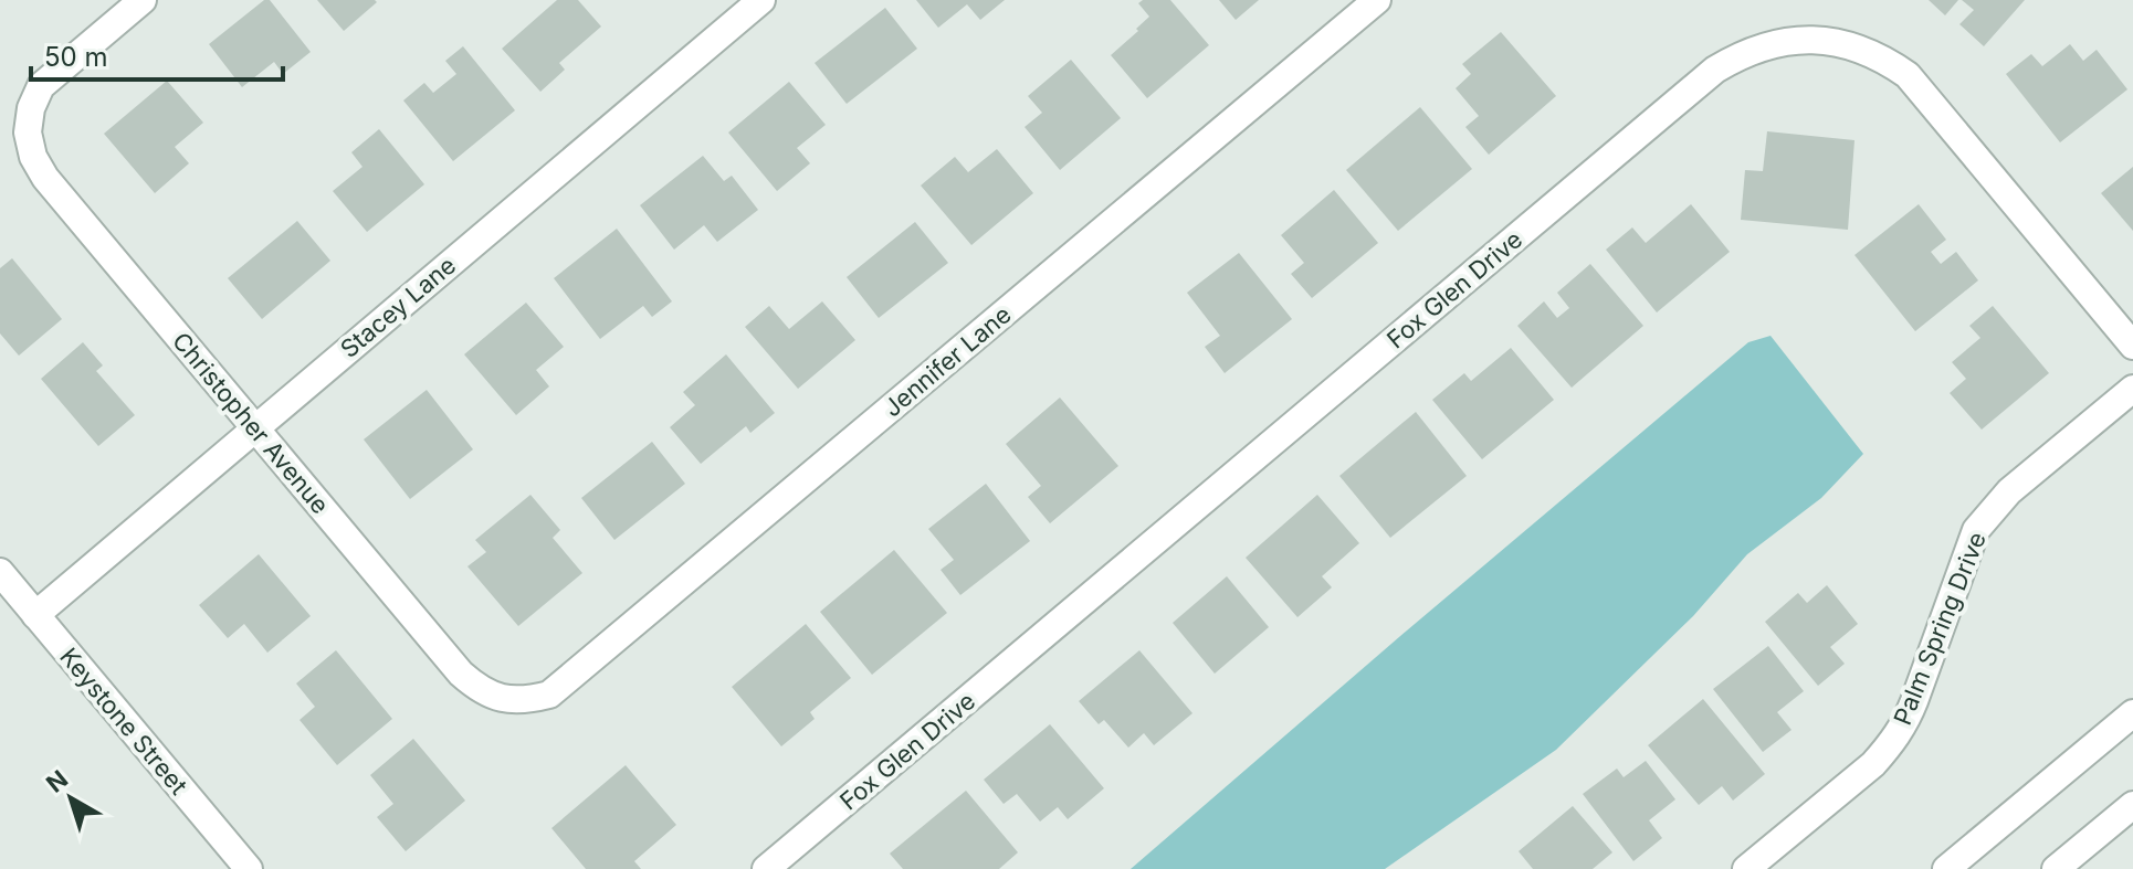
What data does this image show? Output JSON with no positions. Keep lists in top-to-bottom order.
{
  "streets": {
    "street": [
      "Fox Glen Drive",
      "Stacey Lane",
      "Jennifer Lane",
      "Christopher Avenue",
      "Palm Spring Drive",
      "Keystone Street"
    ]
  },
  "crossings": [
    ["Stacey Lane", "Christopher Avenue"],
    ["Stacey Lane", "Keystone Street"],
    ["Jennifer Lane", "Christopher Avenue"]
  ],
  "scale_bar": "50 m",
  "north": "top left"
}
